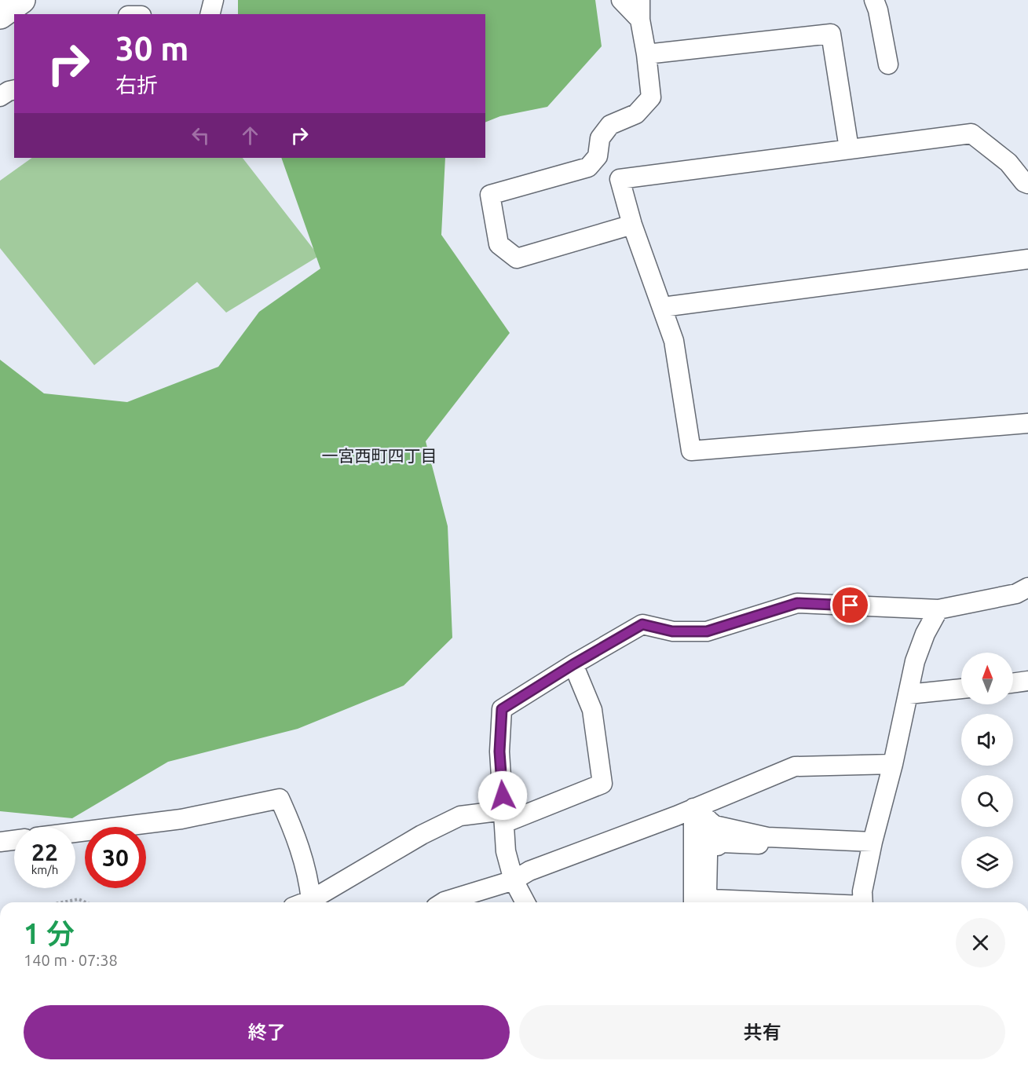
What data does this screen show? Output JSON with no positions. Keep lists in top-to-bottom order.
{
  "districts": ["一宮西町四丁目"],
  "north": "top",
  "page": {
    "turn": ["30 m", "右折"],
    "speed": "22 km/h",
    "limit": "30",
    "heading": ["1 分", "140 m · 07:38"],
    "buttons": ["終了", "共有"]
  }
}
